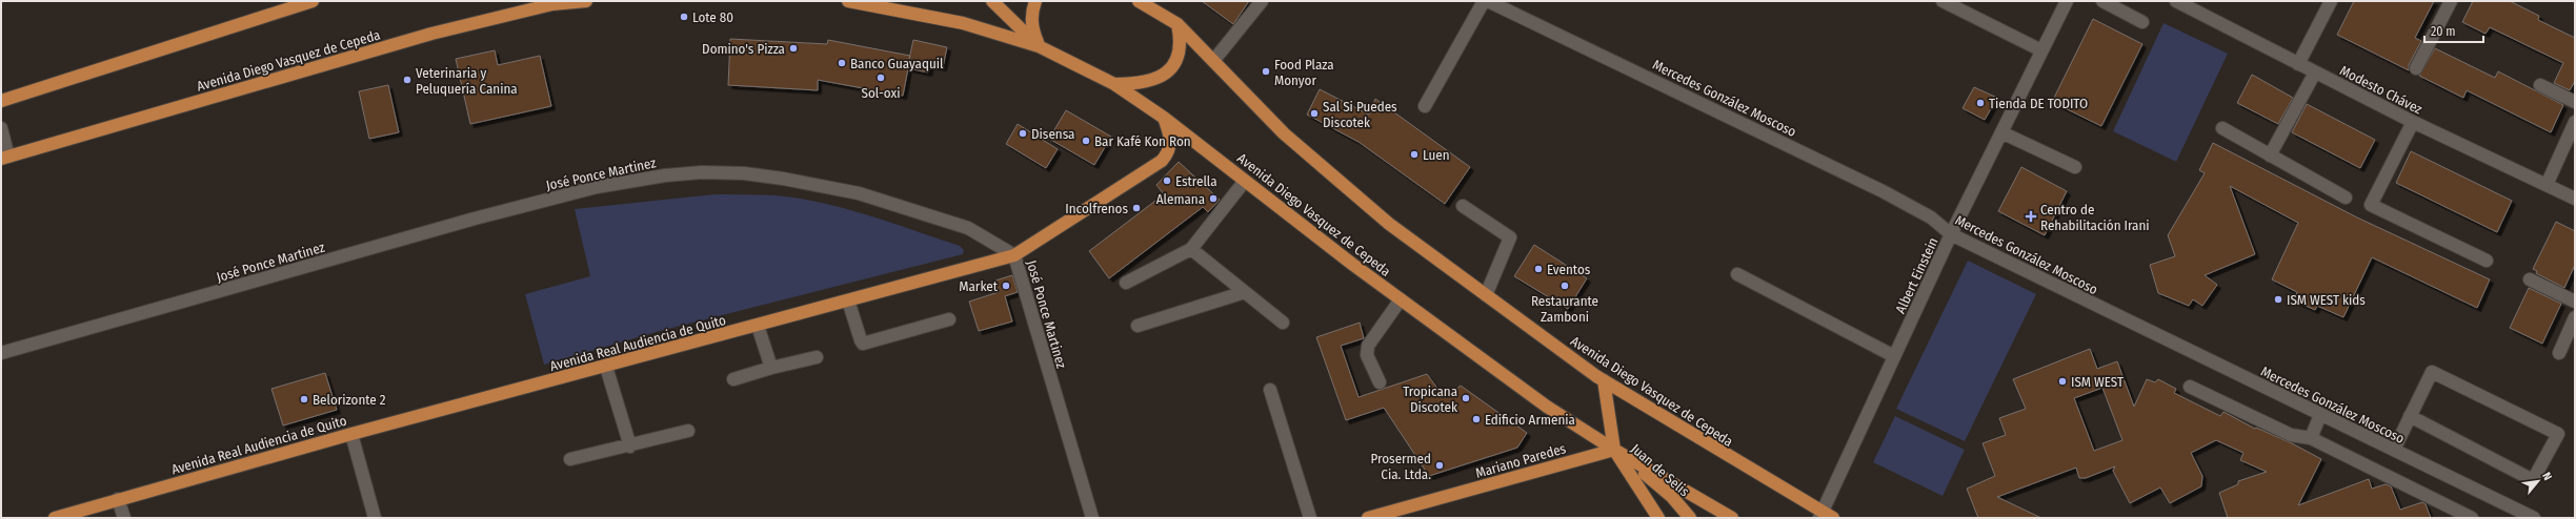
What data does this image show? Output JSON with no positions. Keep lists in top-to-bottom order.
{
  "streets": {
    "main road": [
      "Avenida Diego Vasquez de Cepeda",
      "Avenida Real Audiencia de Quito",
      "Mariano Paredes",
      "Juan de Selis"
    ],
    "street": [
      "Modesto Chávez",
      "Mercedes González Moscoso",
      "José Ponce Martinez",
      "Albert Einstein"
    ]
  },
  "crossings": [
    ["Avenida Diego Vasquez de Cepeda", "Albert Einstein"],
    ["Avenida Diego Vasquez de Cepeda", "Avenida Real Audiencia de Quito"],
    ["Avenida Diego Vasquez de Cepeda", "Mariano Paredes"],
    ["Avenida Diego Vasquez de Cepeda", "Juan de Selis"],
    ["Mercedes González Moscoso", "Albert Einstein"],
    ["José Ponce Martinez", "Avenida Real Audiencia de Quito"],
    ["Mariano Paredes", "Juan de Selis"]
  ],
  "places": {
    "other": [
      "Lote 80",
      "Domino's Pizza",
      "Banco Guayaquil",
      "Food Plaza Monyor",
      "Sol-oxi",
      "Veterinaria y Peluquería Canina",
      "Tienda DE TODITO",
      "Sal Si Puedes Discotek",
      "Disensa",
      "Bar Kafé Kon Ron",
      "Luen",
      "Estrella",
      "Alemana",
      "Incolfrenos",
      "Eventos",
      "Market",
      "Restaurante Zamboni",
      "ISM WEST kids",
      "ISM WEST",
      "Tropicana Discotek",
      "Belorizonte 2",
      "Edificio Armenia",
      "Prosermed Cia. Ltda."
    ],
    "health": ["Centro de Rehabilitación Irani"]
  },
  "scale_bar": "20 m",
  "north": "top right"
}
